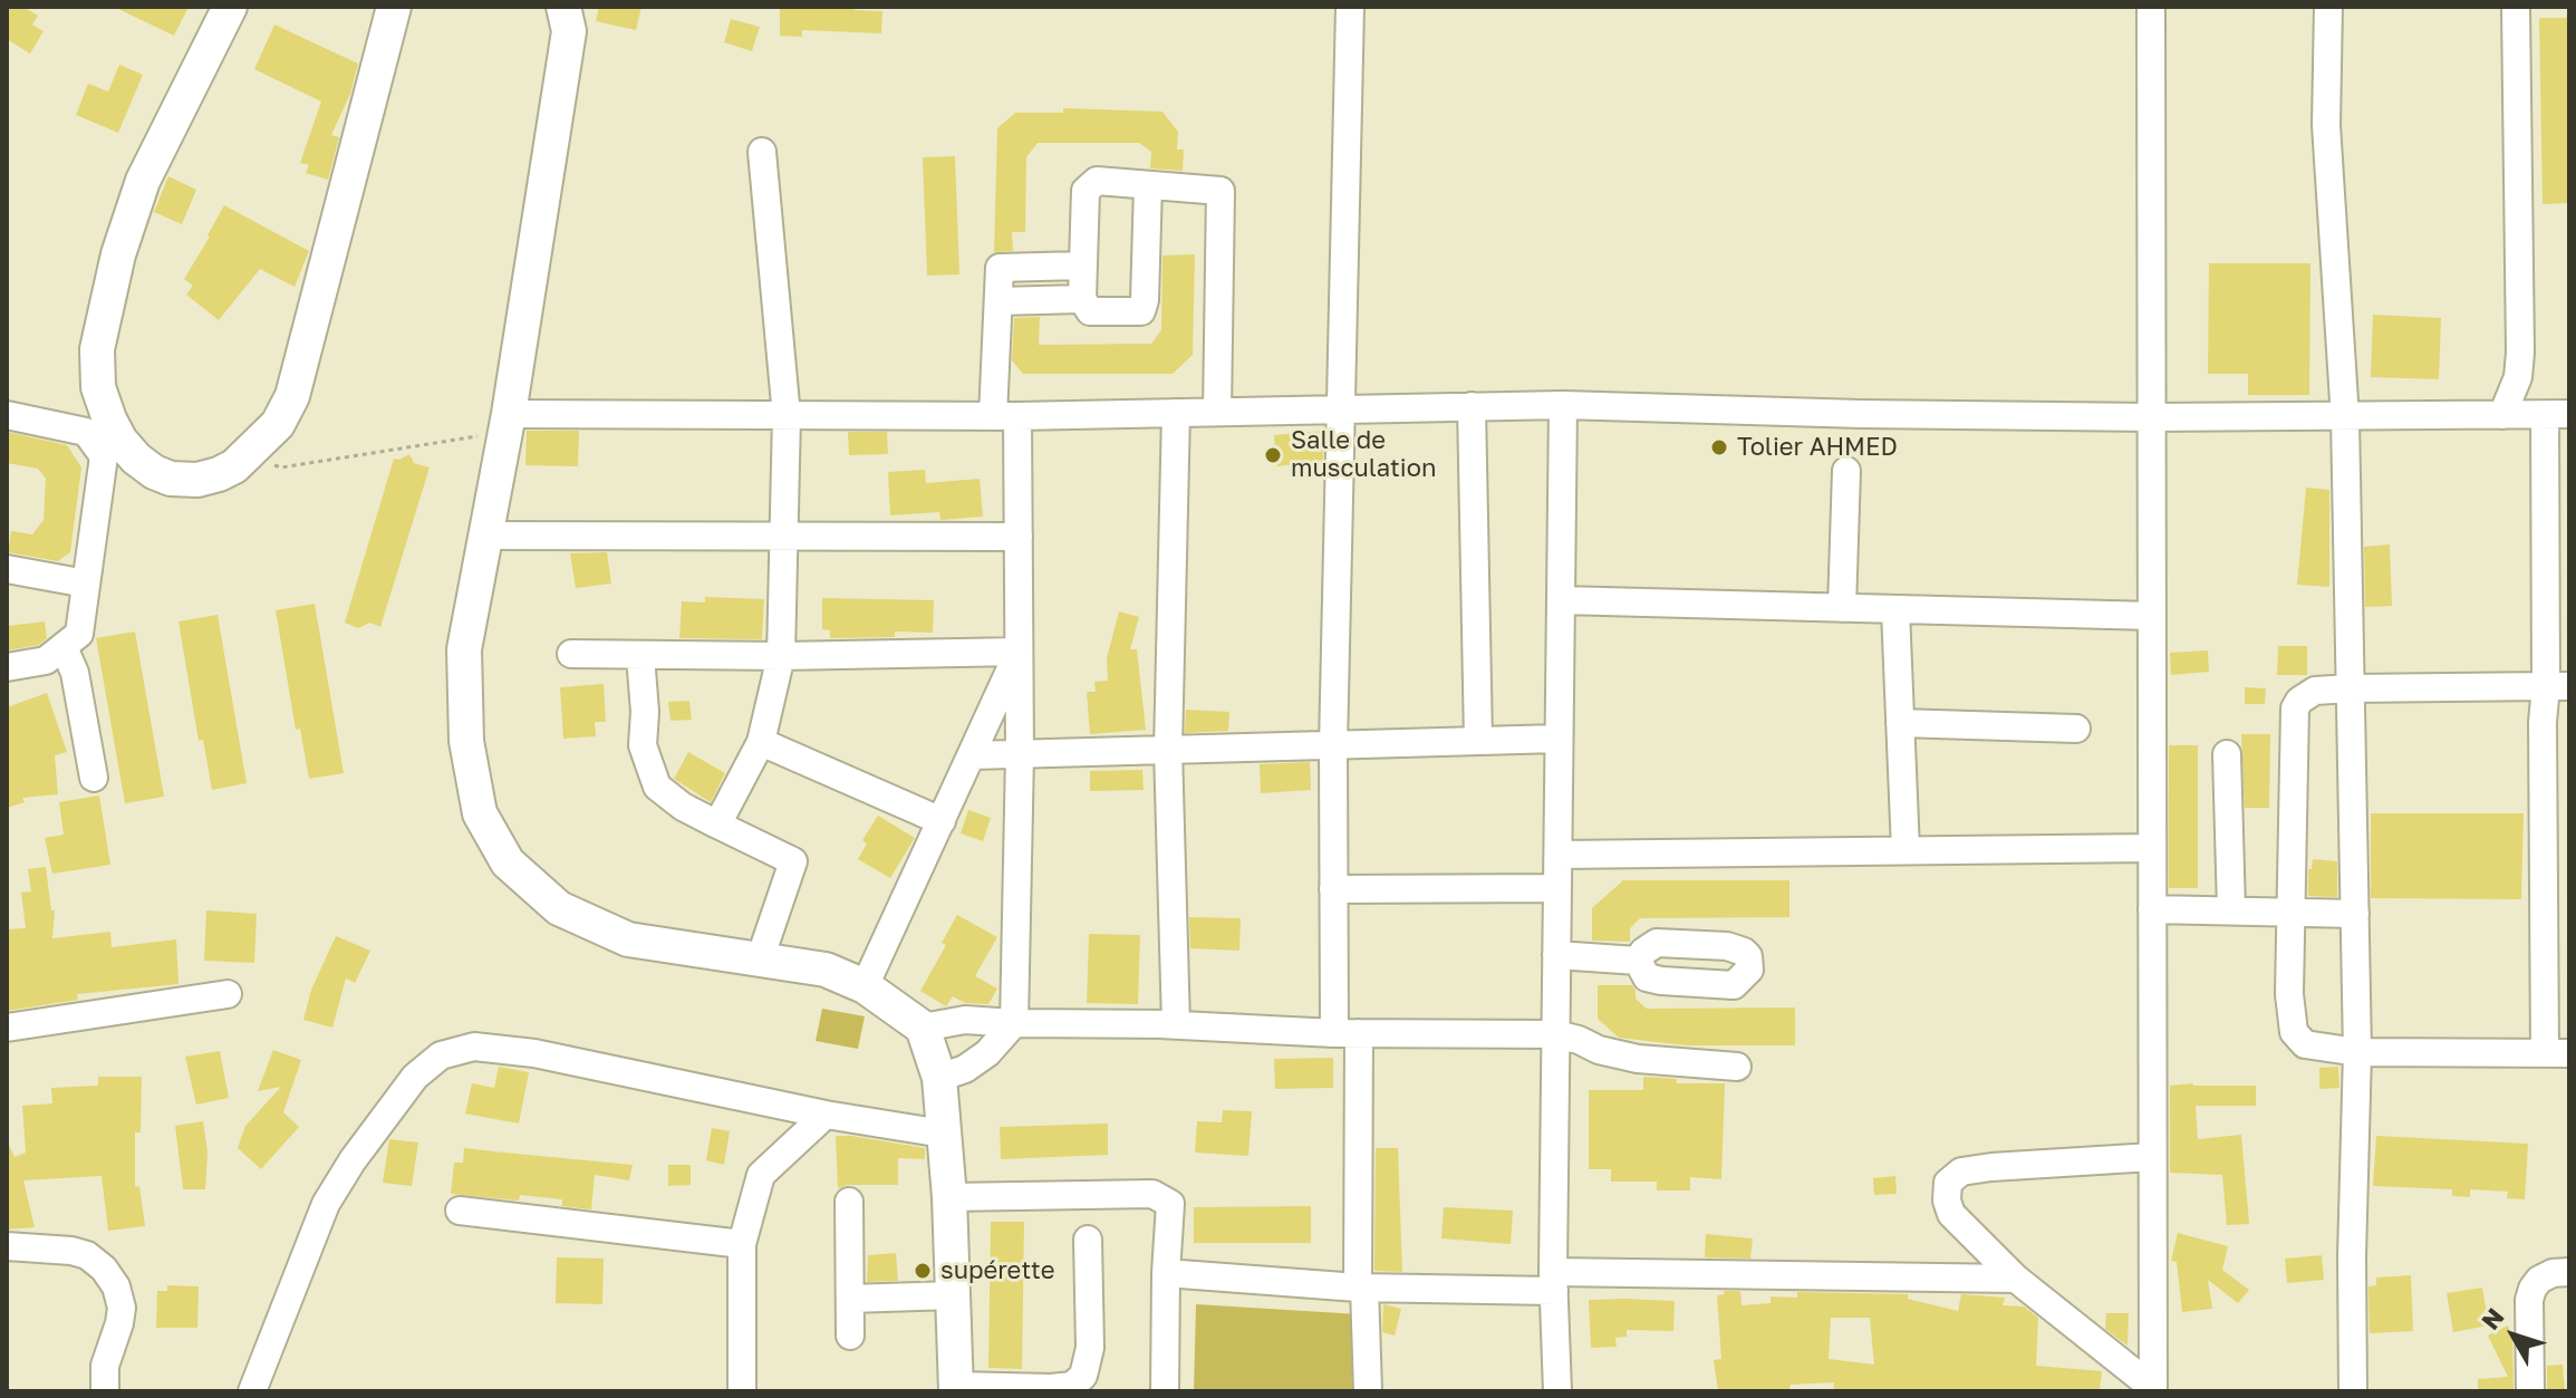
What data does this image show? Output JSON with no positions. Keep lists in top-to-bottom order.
{
  "places": ["Tolier AHMED", "Salle de musculation", "supérette"],
  "north": "top left"
}
